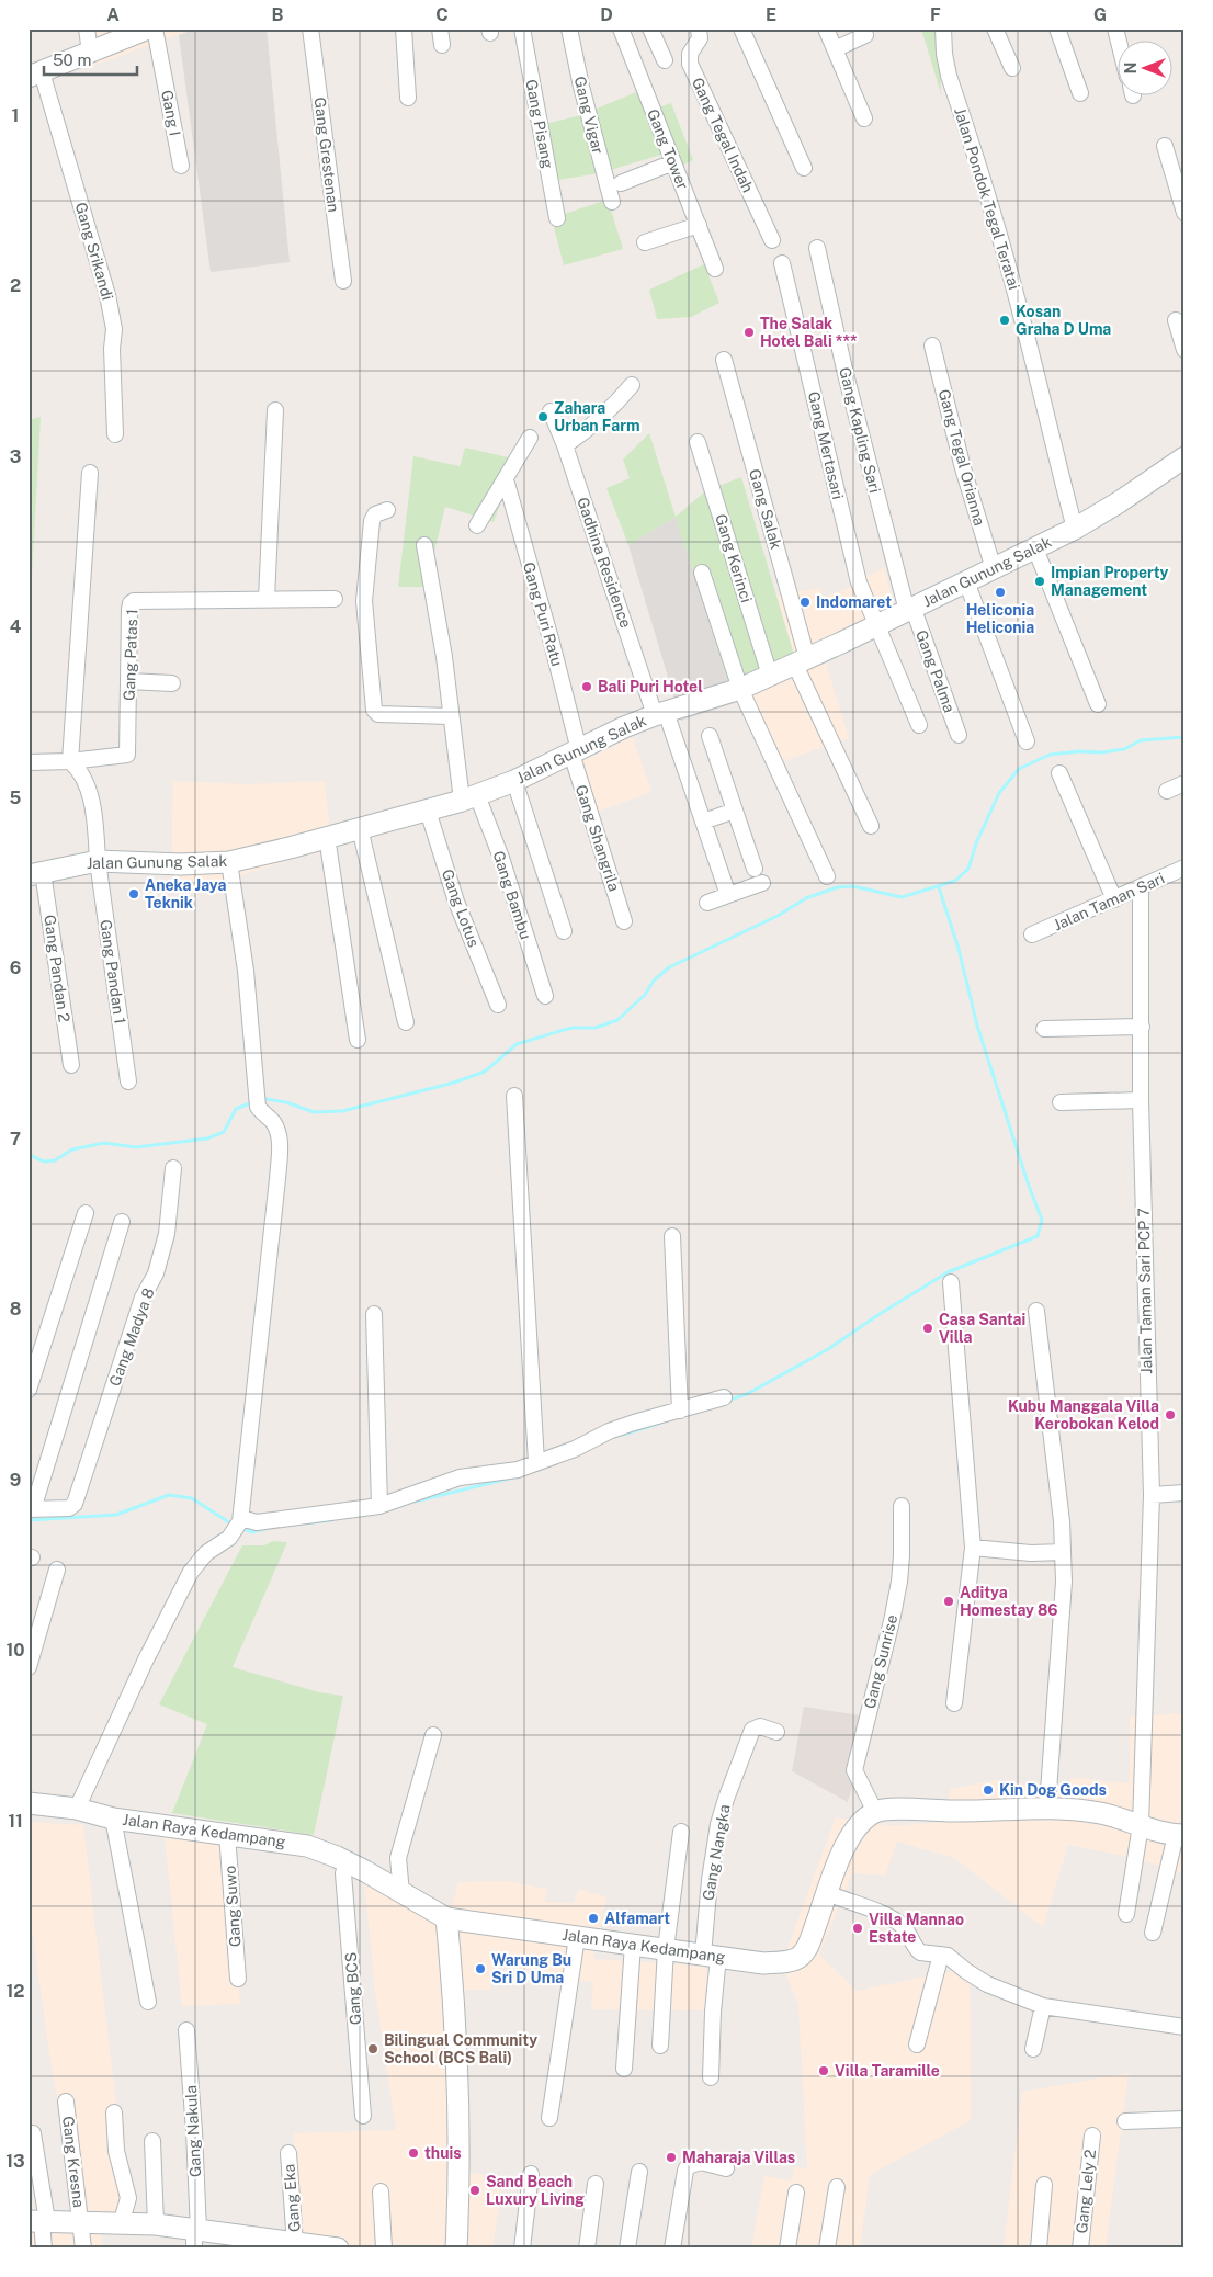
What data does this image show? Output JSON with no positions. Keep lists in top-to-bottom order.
{
  "streets": {
    "street": [
      "Gang I",
      "Gang Vigar",
      "Gang Pisang",
      "Gang Tegal Indah",
      "Gang Tower",
      "Gang Grestenan",
      "Jalan Pondok Tegal Teratai",
      "Gang Srikandi",
      "Gang Kapling Sari",
      "Gang Mertasari",
      "Gang Tegal Orianna",
      "Gang Salak",
      "Gang Kerinci",
      "Gadhina Residence",
      "Jalan Gunung Salak",
      "Gang Puri Ratu",
      "Gang Patas 1",
      "Gang Palma",
      "Gang Shangrila",
      "Gang Bambu",
      "Jalan Taman Sari",
      "Gang Lotus",
      "Gang Pandan 2",
      "Gang Pandan 1",
      "Jalan Taman Sari PCP 7",
      "Gang Madya 8",
      "Gang Sunrise",
      "Jalan Raya Kedampang",
      "Gang Nangka",
      "Gang Suwo",
      "Gang BCS",
      "Gang Nakula",
      "Gang Kresna",
      "Gang Lely 2",
      "Gang Eka"
    ]
  },
  "crossings": [
    ["Jalan Pondok Tegal Teratai", "Jalan Gunung Salak"],
    ["Gang Kapling Sari", "Jalan Gunung Salak"],
    ["Gang Kapling Sari", "Gang Palma"],
    ["Gang Mertasari", "Jalan Gunung Salak"],
    ["Gang Tegal Orianna", "Jalan Gunung Salak"],
    ["Gang Salak", "Jalan Gunung Salak"],
    ["Gang Kerinci", "Jalan Gunung Salak"],
    ["Gadhina Residence", "Jalan Gunung Salak"],
    ["Jalan Gunung Salak", "Gang Puri Ratu"],
    ["Jalan Gunung Salak", "Gang Palma"],
    ["Jalan Gunung Salak", "Gang Shangrila"],
    ["Jalan Gunung Salak", "Gang Bambu"],
    ["Jalan Gunung Salak", "Gang Lotus"],
    ["Jalan Gunung Salak", "Gang Pandan 2"],
    ["Jalan Gunung Salak", "Gang Pandan 1"],
    ["Gang Puri Ratu", "Gang Shangrila"],
    ["Gang Patas 1", "Gang Pandan 1"],
    ["Jalan Taman Sari", "Jalan Taman Sari PCP 7"],
    ["Gang Sunrise", "Jalan Raya Kedampang"],
    ["Jalan Raya Kedampang", "Gang Nangka"],
    ["Jalan Raya Kedampang", "Gang Suwo"],
    ["Jalan Raya Kedampang", "Gang BCS"]
  ],
  "places": [
    "Kosan Graha D Uma",
    "The Salak Hotel Bali ***",
    "Zahara Urban Farm",
    "Impian Property Management",
    "Heliconia Heliconia",
    "Indomaret",
    "Bali Puri Hotel",
    "Aneka Jaya Teknik",
    "Casa Santai Villa",
    "Kubu Manggala Villa Kerobokan Kelod",
    "Aditya Homestay 86",
    "Kin Dog Goods",
    "Alfamart",
    "Villa Mannao Estate",
    "Warung Bu Sri D Uma",
    "Bilingual Community School (BCS Bali)",
    "Villa Taramille",
    "thuis",
    "Maharaja Villas",
    "Sand Beach Luxury Living"
  ],
  "scale_bar": "50 m",
  "north": "left",
  "grid": {
    "columns": [
      "A",
      "B",
      "C",
      "D",
      "E",
      "F",
      "G"
    ],
    "rows": [
      "1",
      "2",
      "3",
      "4",
      "5",
      "6",
      "7",
      "8",
      "9",
      "10",
      "11",
      "12",
      "13"
    ]
  }
}
